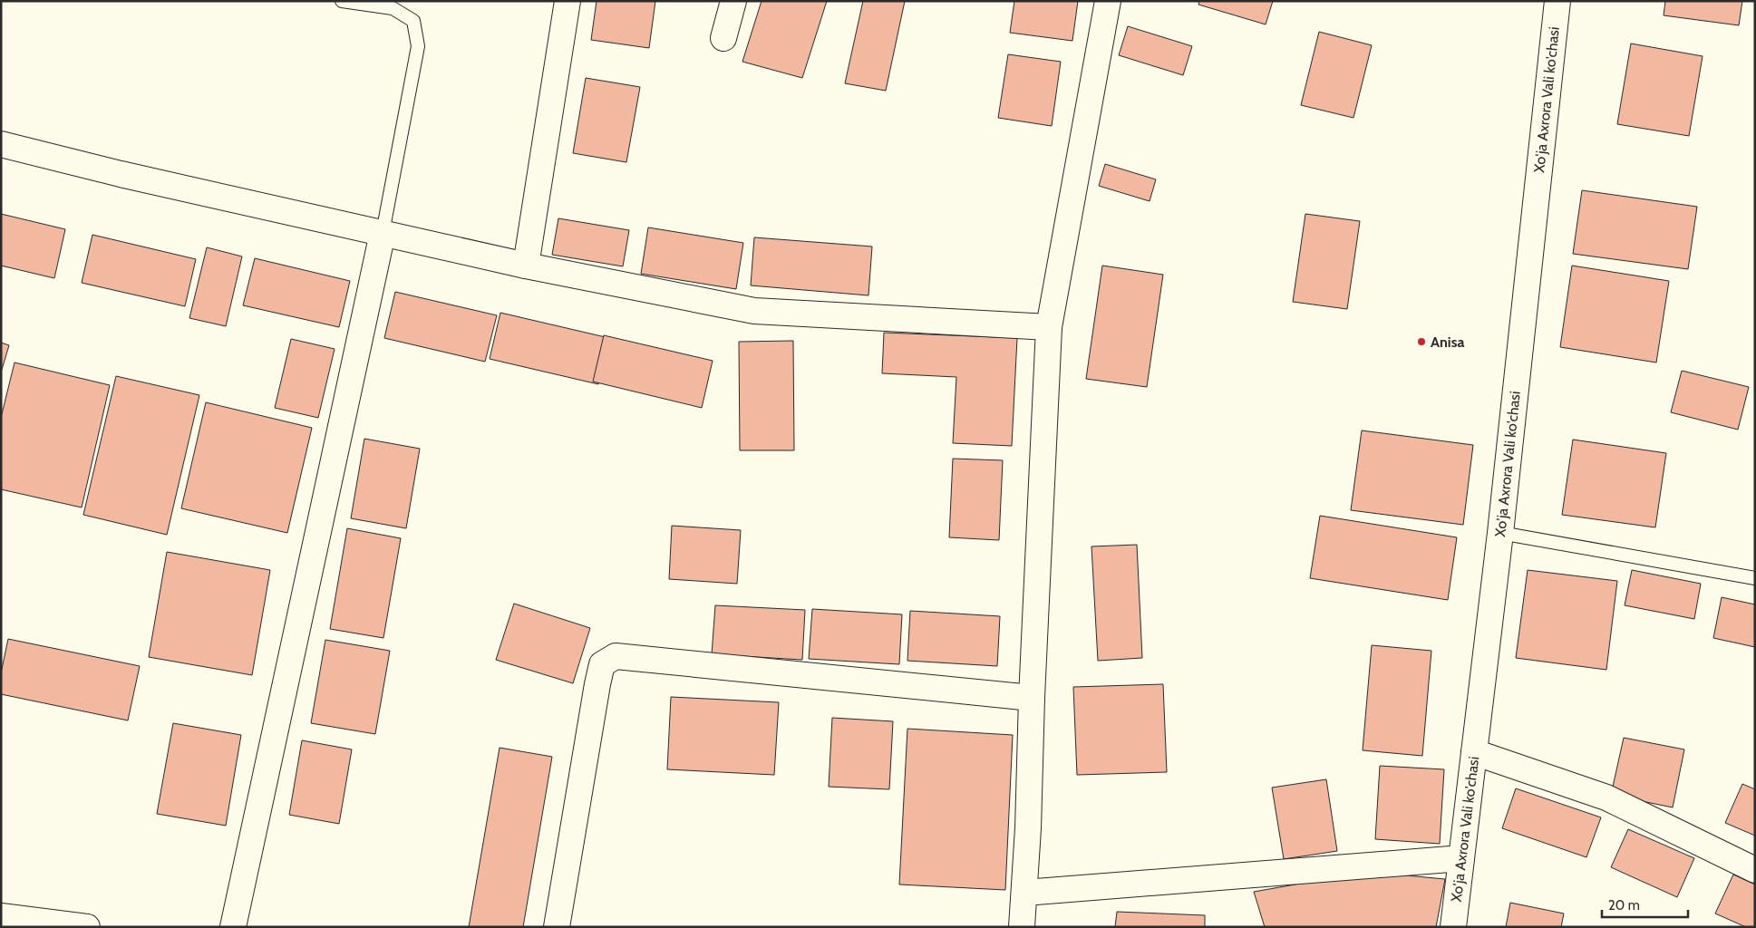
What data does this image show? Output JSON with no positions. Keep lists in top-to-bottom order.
{
  "streets": {
    "street": ["Xo'ja Axrora Vali ko'chasi"]
  },
  "places": ["Anisa"],
  "scale_bar": "20 m"
}
